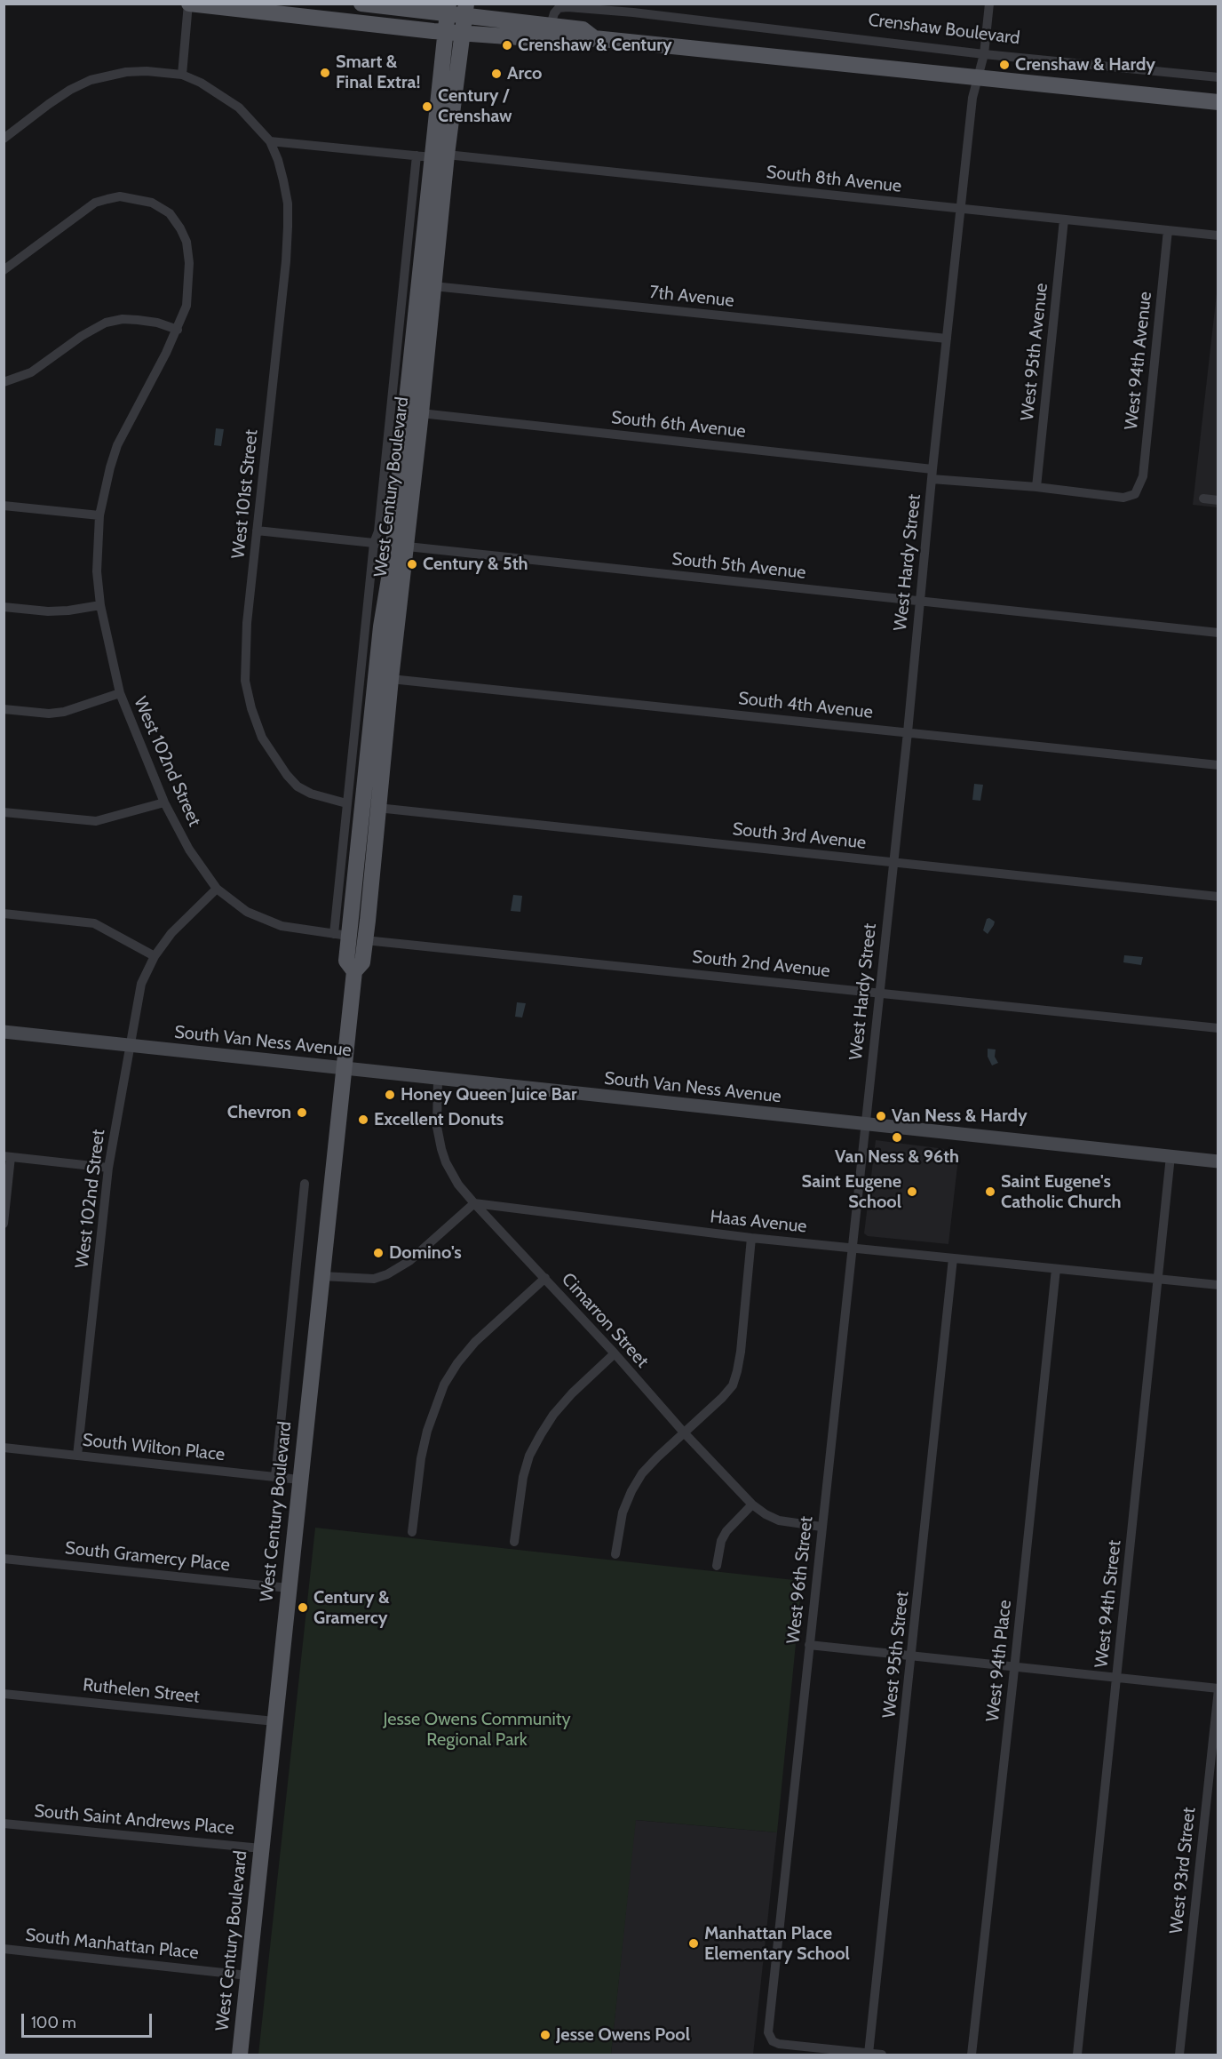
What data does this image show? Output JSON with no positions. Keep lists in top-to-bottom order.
{
  "streets": {
    "main road": ["West Century Boulevard"],
    "street": [
      "Crenshaw Boulevard",
      "South 8th Avenue",
      "7th Avenue",
      "West 95th Avenue",
      "West 94th Avenue",
      "South 6th Avenue",
      "West 101st Street",
      "West Hardy Street",
      "South 5th Avenue",
      "South 4th Avenue",
      "West 102nd Street",
      "South 3rd Avenue",
      "South 2nd Avenue",
      "South Van Ness Avenue",
      "Haas Avenue",
      "Cimarron Street",
      "South Wilton Place",
      "South Gramercy Place",
      "West 96th Street",
      "West 94th Street",
      "West 95th Street",
      "West 94th Place",
      "Ruthelen Street",
      "South Saint Andrews Place",
      "West 93rd Street",
      "South Manhattan Place"
    ]
  },
  "crossings": [
    ["Crenshaw Boulevard", "West Hardy Street"],
    ["South 8th Avenue", "West 95th Avenue"],
    ["South 8th Avenue", "West 94th Avenue"],
    ["South 8th Avenue", "West Century Boulevard"],
    ["South 8th Avenue", "West 101st Street"],
    ["South 8th Avenue", "West Hardy Street"],
    ["7th Avenue", "West Century Boulevard"],
    ["7th Avenue", "West Hardy Street"],
    ["West 95th Avenue", "South 6th Avenue"],
    ["West 94th Avenue", "South 6th Avenue"],
    ["South 6th Avenue", "West Century Boulevard"],
    ["South 6th Avenue", "West Hardy Street"],
    ["West Century Boulevard", "West 101st Street"],
    ["West Century Boulevard", "South 5th Avenue"],
    ["West Century Boulevard", "South 4th Avenue"],
    ["West Century Boulevard", "South 3rd Avenue"],
    ["West Century Boulevard", "South 2nd Avenue"],
    ["West Century Boulevard", "South Van Ness Avenue"],
    ["West Century Boulevard", "South Wilton Place"],
    ["West Century Boulevard", "South Gramercy Place"],
    ["West Century Boulevard", "Ruthelen Street"],
    ["West Century Boulevard", "South Saint Andrews Place"],
    ["West Century Boulevard", "South Manhattan Place"],
    ["West 101st Street", "South 5th Avenue"],
    ["West Hardy Street", "South 5th Avenue"],
    ["West Hardy Street", "South 4th Avenue"],
    ["West Hardy Street", "South 3rd Avenue"],
    ["West Hardy Street", "South 2nd Avenue"],
    ["West Hardy Street", "South Van Ness Avenue"],
    ["West Hardy Street", "West 96th Street"],
    ["West 102nd Street", "South Van Ness Avenue"],
    ["West 102nd Street", "South Wilton Place"],
    ["South Van Ness Avenue", "Cimarron Street"],
    ["South Van Ness Avenue", "West 96th Street"],
    ["South Van Ness Avenue", "West 94th Street"],
    ["Haas Avenue", "Cimarron Street"],
    ["Haas Avenue", "West 96th Street"],
    ["Haas Avenue", "West 94th Street"],
    ["Haas Avenue", "West 95th Street"],
    ["Haas Avenue", "West 94th Place"],
    ["Cimarron Street", "West 96th Street"],
    ["West 96th Street", "West 95th Street"]
  ],
  "parks": ["Jesse Owens Community Regional Park"],
  "places": [
    "Crenshaw & Century",
    "Crenshaw & Hardy",
    "Smart & Final Extra!",
    "Arco",
    "Century / Crenshaw",
    "Century & 5th",
    "Honey Queen Juice Bar",
    "Chevron",
    "Van Ness & Hardy",
    "Excellent Donuts",
    "Van Ness & 96th",
    "Saint Eugene School",
    "Saint Eugene's Catholic Church",
    "Domino's",
    "Century & Gramercy",
    "Manhattan Place Elementary School",
    "Jesse Owens Pool"
  ],
  "scale_bar": "100 m"
}
